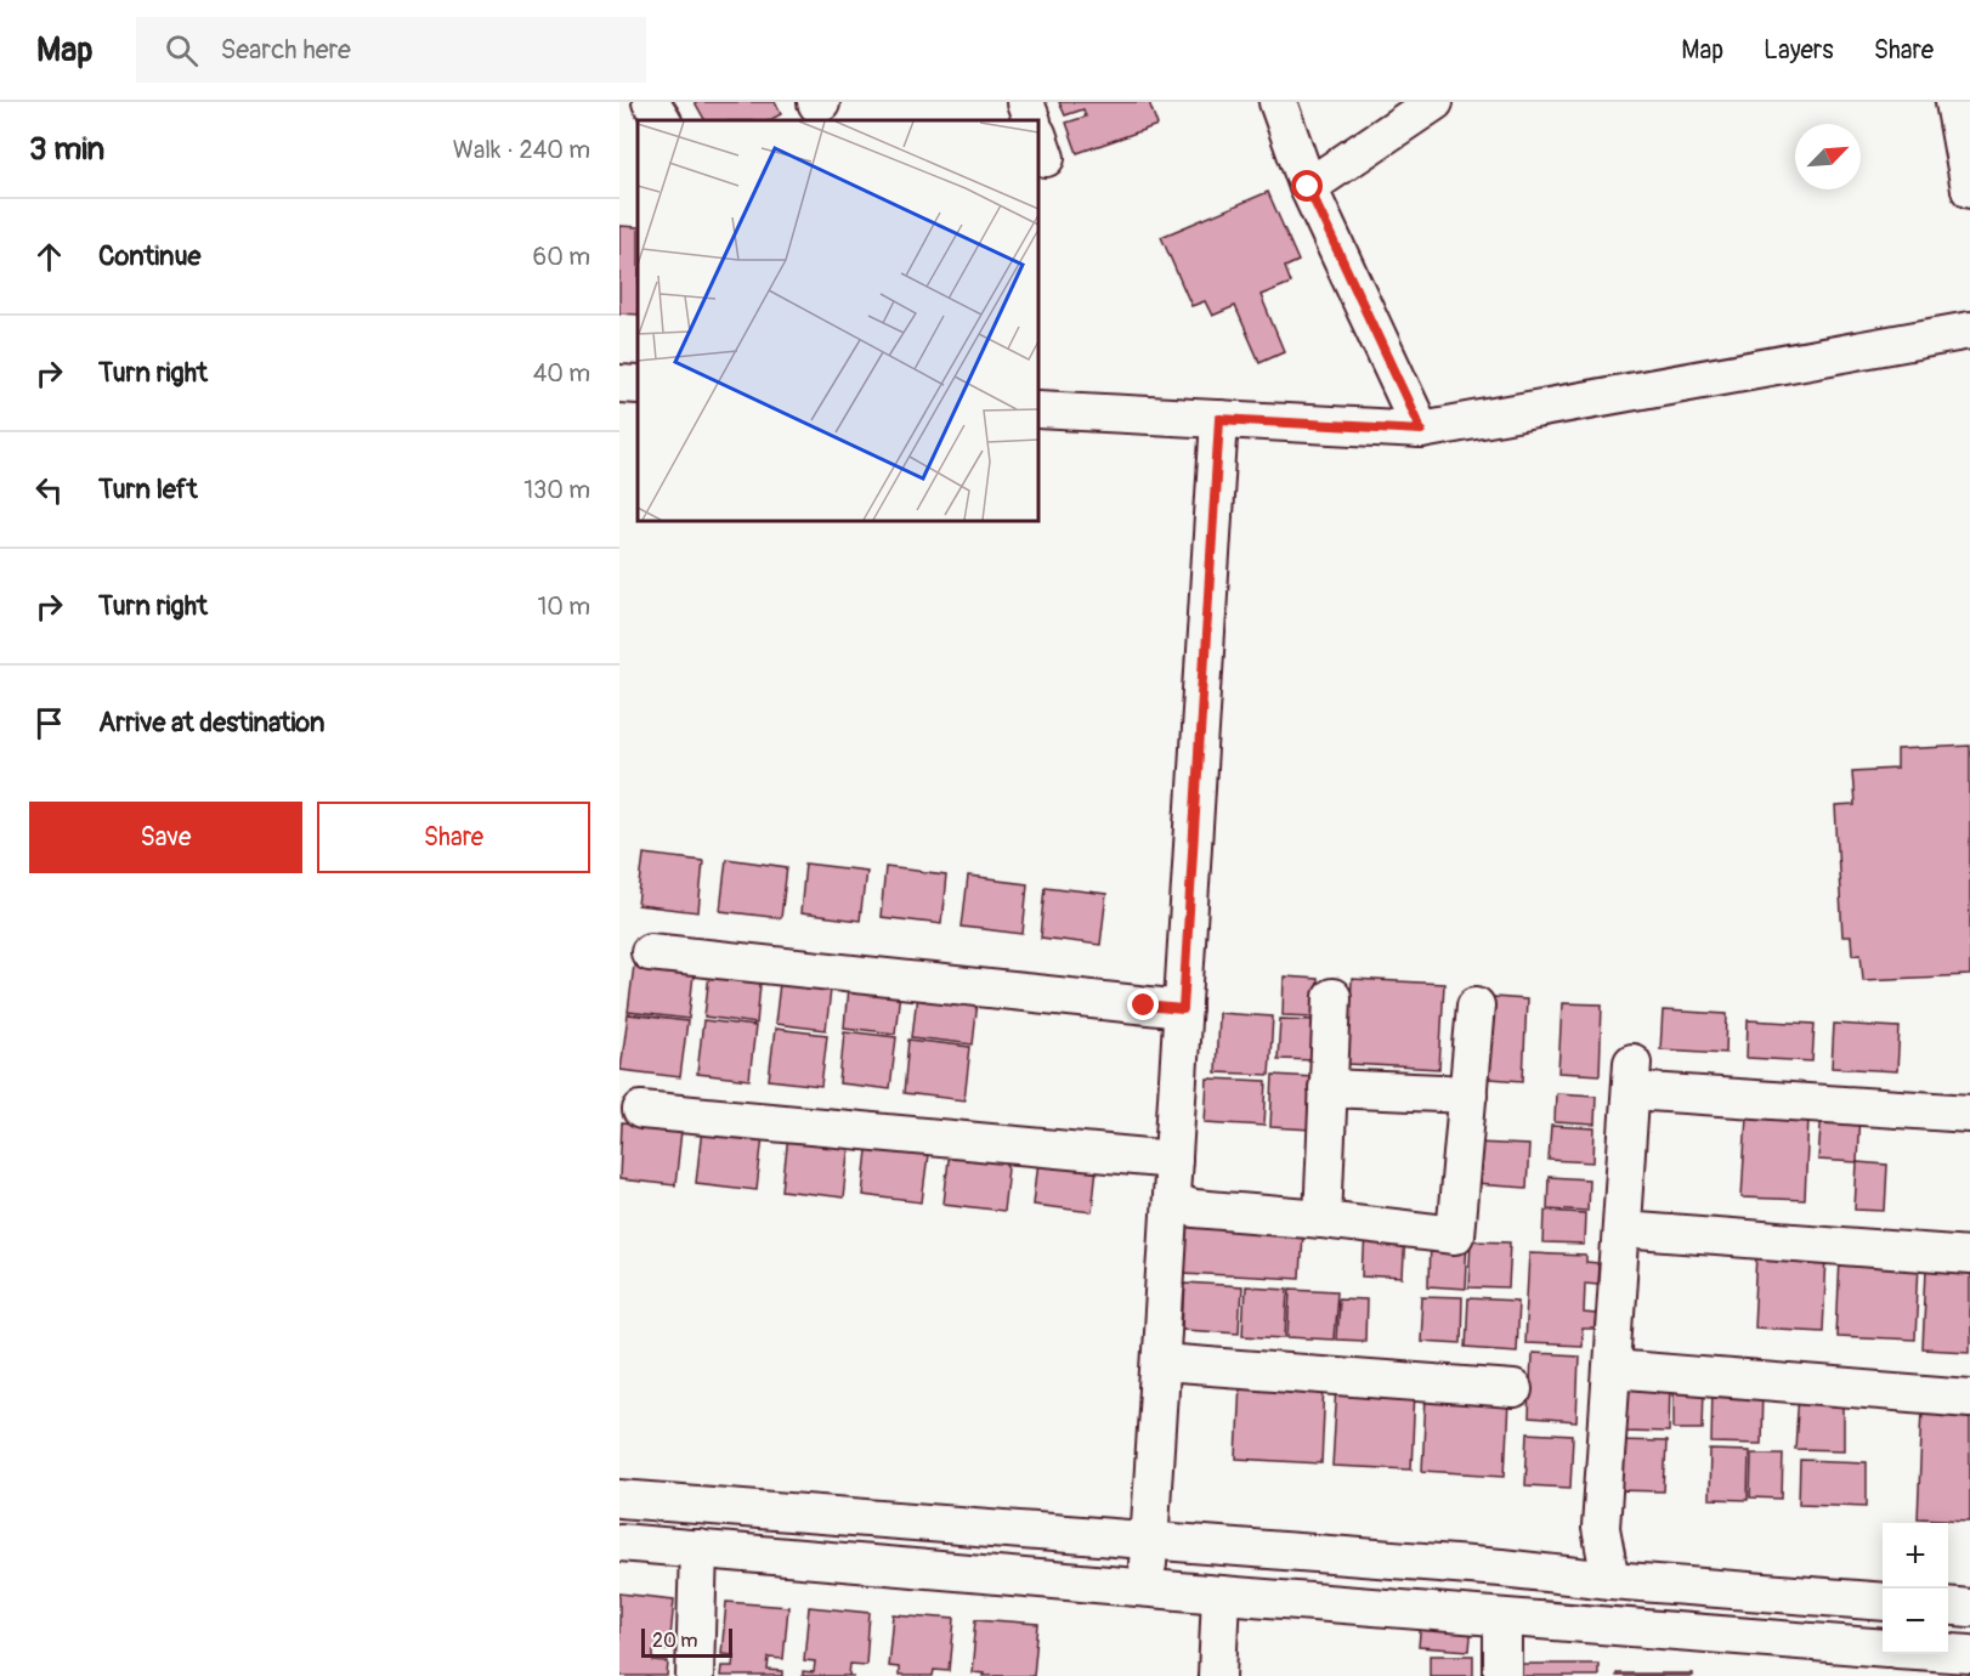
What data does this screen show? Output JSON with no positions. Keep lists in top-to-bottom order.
{
  "scale_bar": "20 m",
  "north": "top right",
  "page": {
    "header": "Map",
    "search": "Search here",
    "nav": ["Map", "Layers", "Share"],
    "heading": ["3 min", "Walk · 240 m"],
    "list": [
      ["Continue", "60 m"],
      ["Turn right", "40 m"],
      ["Turn left", "130 m"],
      ["Turn right", "10 m"],
      "Arrive at destination"
    ],
    "buttons": ["Save", "Share"],
    "map_buttons": ["+", "−"],
    "scale": "20 m"
  }
}
